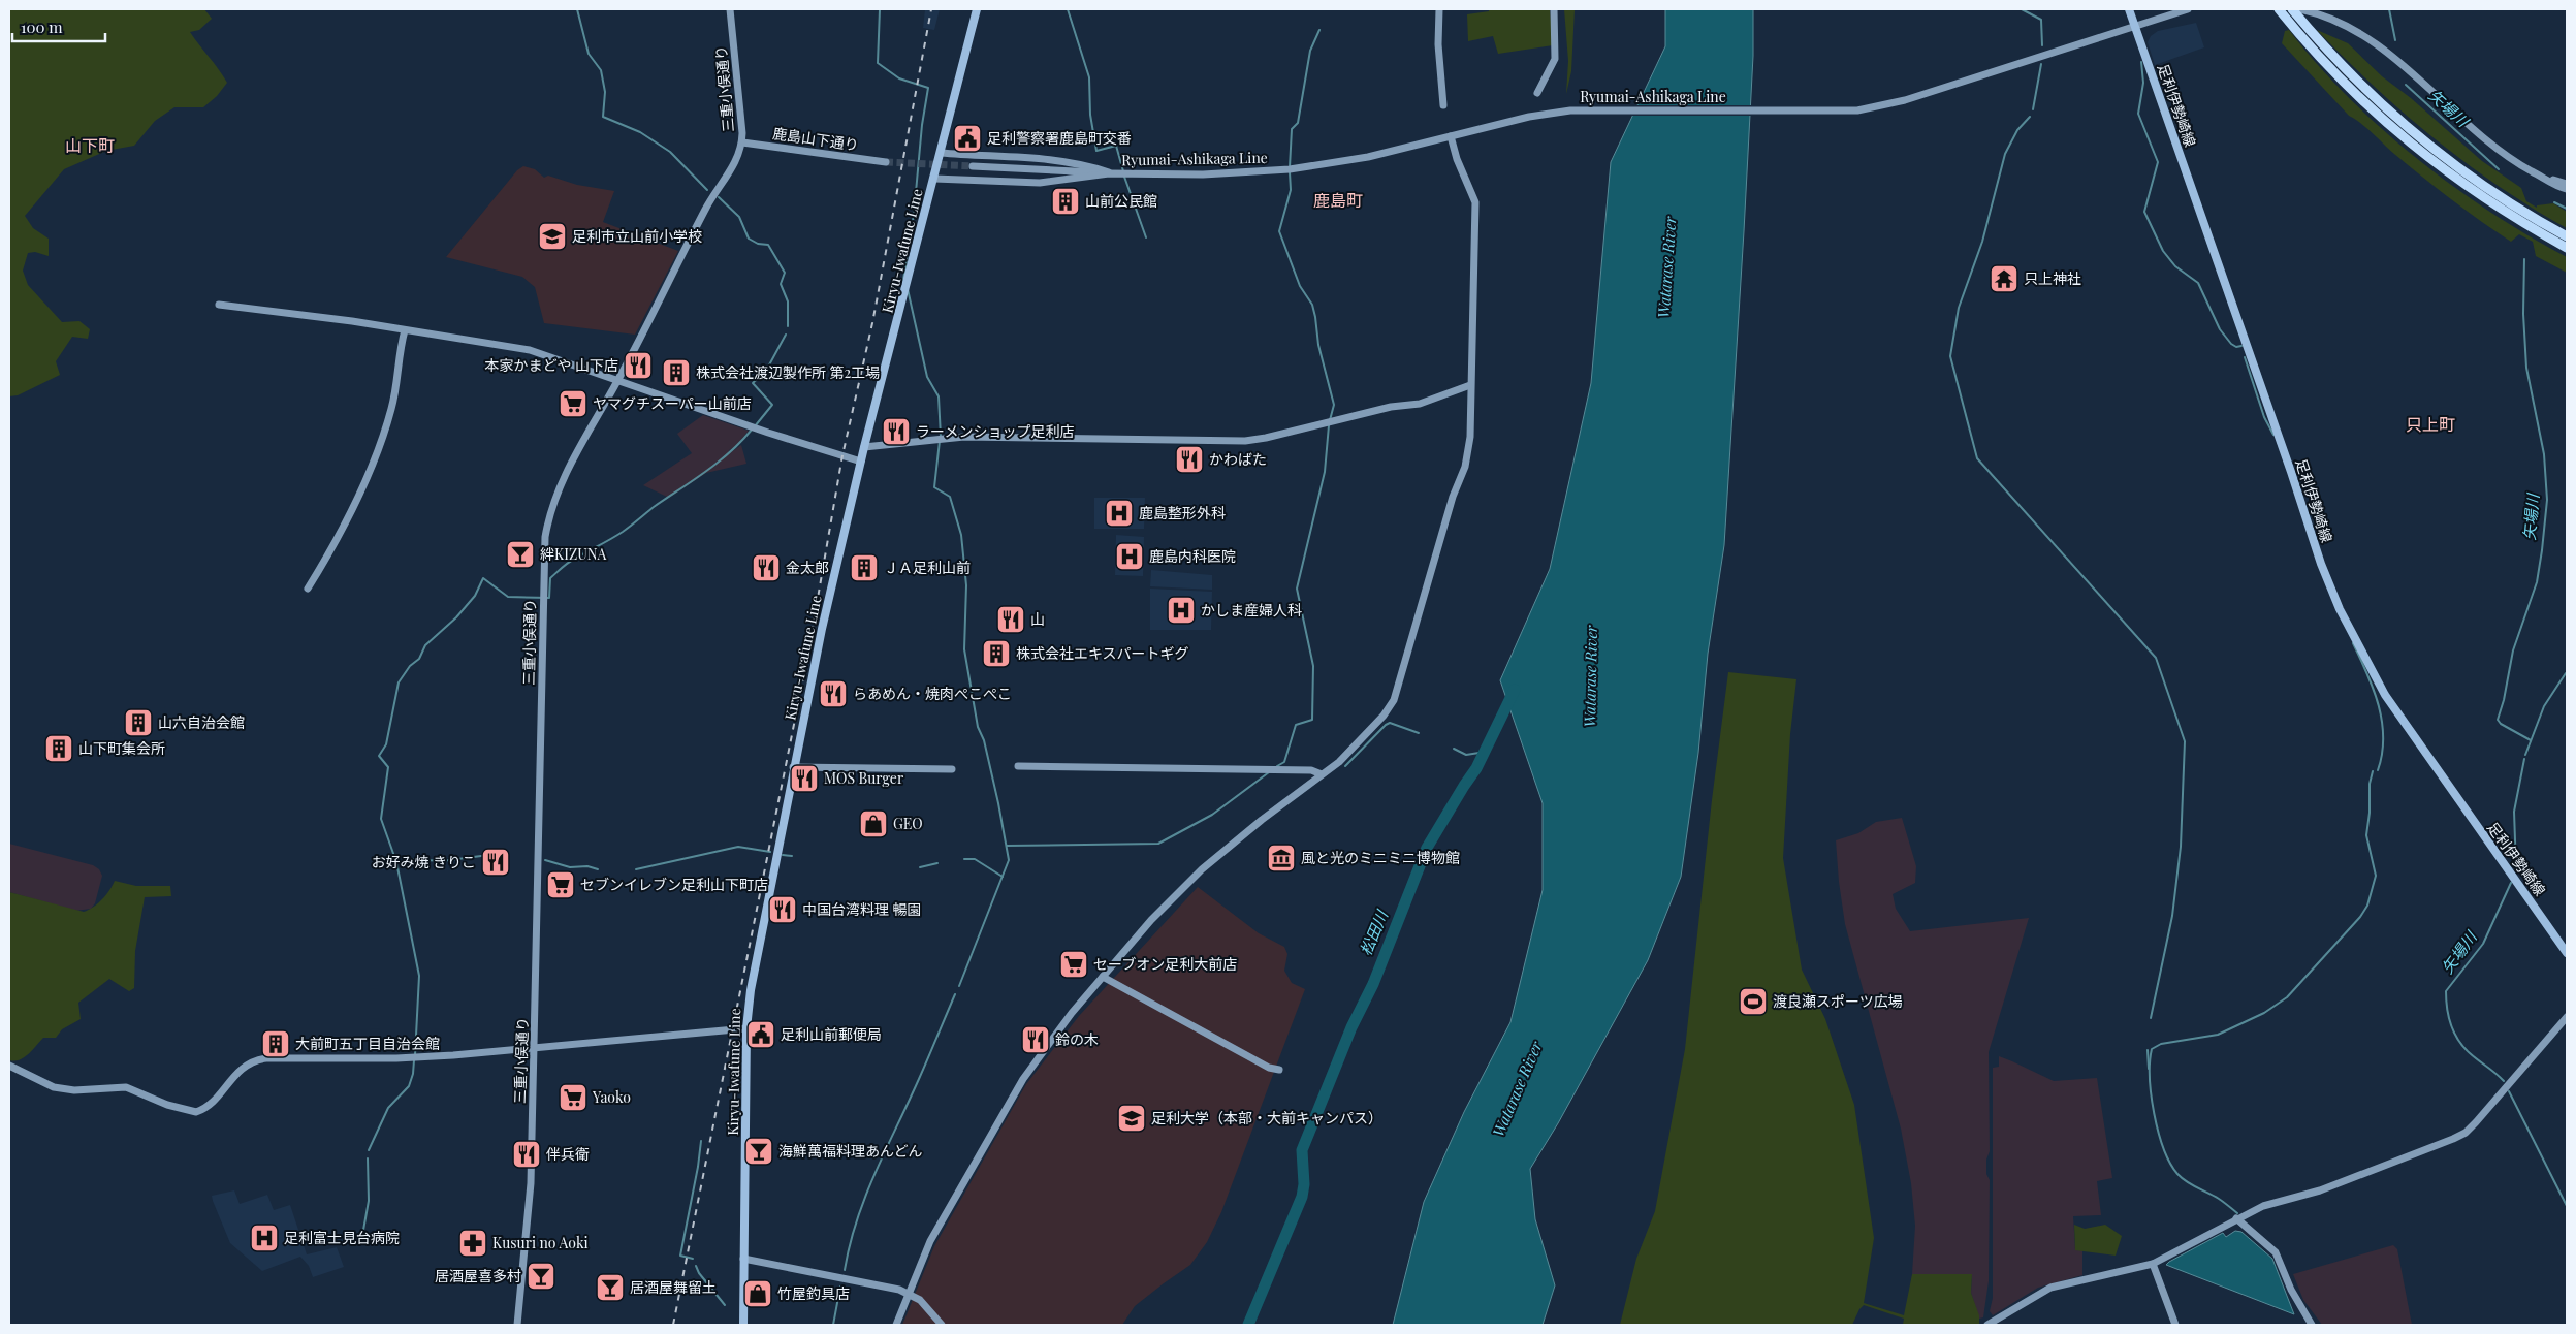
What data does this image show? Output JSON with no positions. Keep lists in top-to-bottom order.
{
  "streets": {
    "main road": ["足利伊勢崎線", "Kiryu-Iwafune Line"],
    "street": ["三重小俣通り", "Ryumai-Ashikaga Line", "鹿島山下通り"]
  },
  "crossings": [
    ["三重小俣通り", "鹿島山下通り"],
    ["Ryumai-Ashikaga Line", "足利伊勢崎線"],
    ["Ryumai-Ashikaga Line", "Kiryu-Iwafune Line"]
  ],
  "districts": ["山下町", "鹿島町", "只上町"],
  "water": ["矢場川", "Watarase River", "松田川"],
  "places": {
    "public building": ["足利警察署鹿島町交番", "足利山前郵便局"],
    "building": [
      "山前公民館",
      "株式会社渡辺製作所 第2工場",
      "ＪＡ足利山前",
      "株式会社エキスパートギグ",
      "山六自治会館",
      "山下町集会所",
      "大前町五丁目自治会館"
    ],
    "school or university": ["足利市立山前小学校", "足利大学（本部・大前キャンパス）"],
    "temple": ["只上神社"],
    "restaurant": [
      "本家かまどや 山下店",
      "ラーメンショップ足利店",
      "かわばた",
      "金太郎",
      "山",
      "らあめん・焼肉ぺこぺこ",
      "MOS Burger",
      "お好み焼 きりこ",
      "中国台湾料理 暢園",
      "鈴の木",
      "伴兵衛"
    ],
    "supermarket": [
      "ヤマグチスーパー山前店",
      "セブンイレブン足利山下町店",
      "セーブオン足利大前店",
      "Yaoko"
    ],
    "hospital": [
      "鹿島整形外科",
      "鹿島内科医院",
      "かしま産婦人科",
      "足利富士見台病院"
    ],
    "bar": [
      "絆KIZUNA",
      "海鮮萬福料理あんどん",
      "居酒屋喜多村",
      "居酒屋舞留土"
    ],
    "shop": ["GEO", "竹屋釣具店"],
    "museum": ["風と光のミニミニ博物館"],
    "sports": ["渡良瀬スポーツ広場"],
    "pharmacy": ["Kusuri no Aoki"]
  },
  "scale_bar": "100 m"
}
